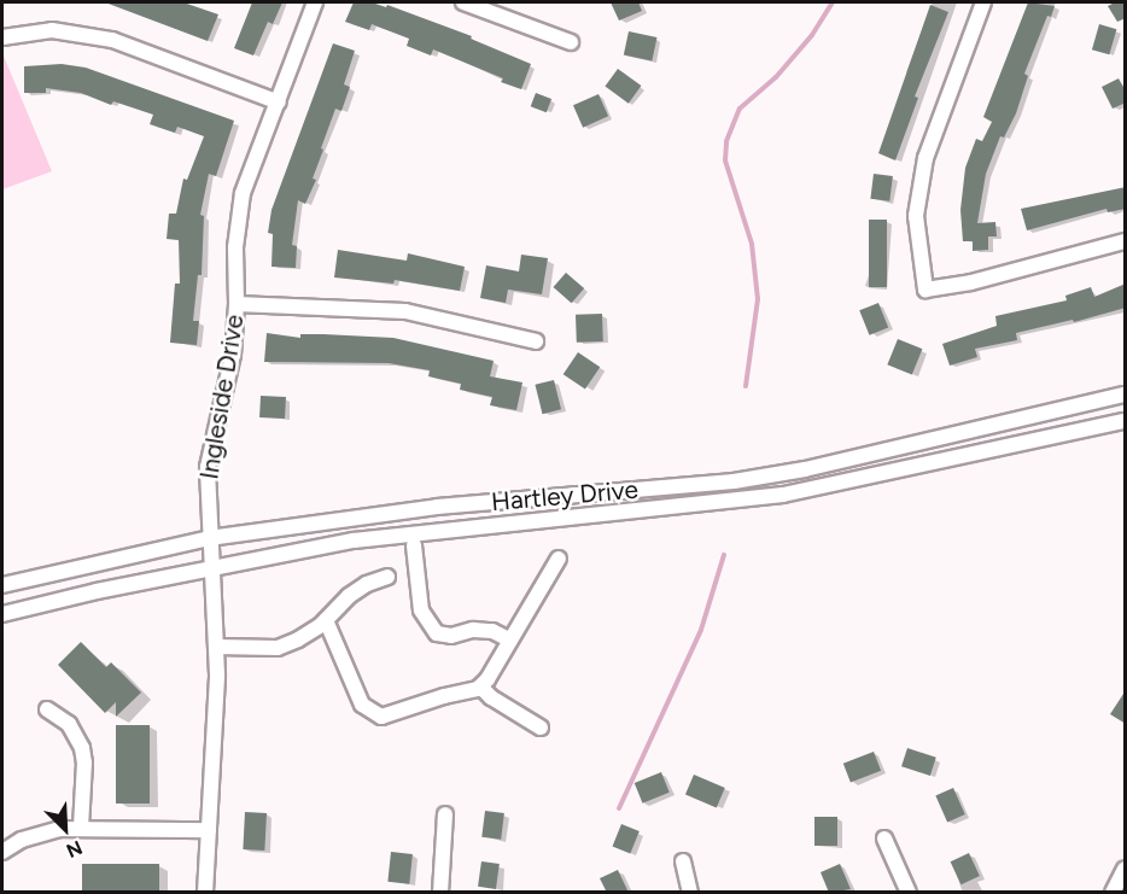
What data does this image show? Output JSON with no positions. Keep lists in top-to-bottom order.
{
  "streets": {
    "street": ["Ingleside Drive", "Hartley Drive"]
  },
  "crossings": [
    ["Ingleside Drive", "Hartley Drive"]
  ],
  "north": "bottom right"
}
